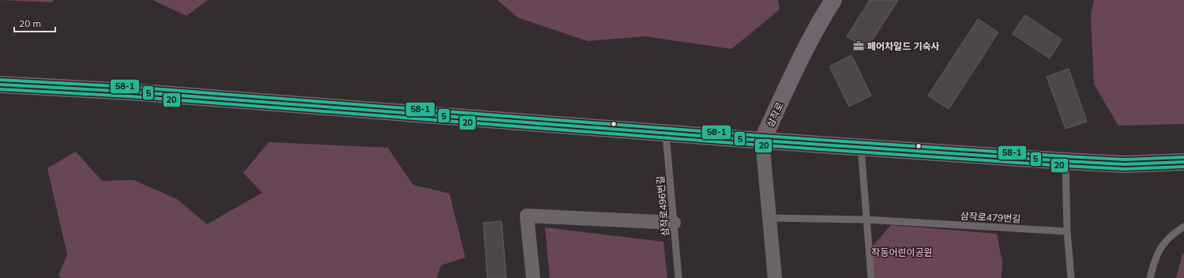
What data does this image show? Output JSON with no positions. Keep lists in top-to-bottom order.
{
  "streets": {
    "street": ["삼작로"],
    "lane": ["삼작로496번길", "삼작로479번길"]
  },
  "parks": ["작동어린이공원"],
  "places": {
    "office": ["페어차일드 기숙사"]
  },
  "lines": ["transit line 58-1", "transit line 5", "transit line 20"],
  "scale_bar": "20 m"
}
